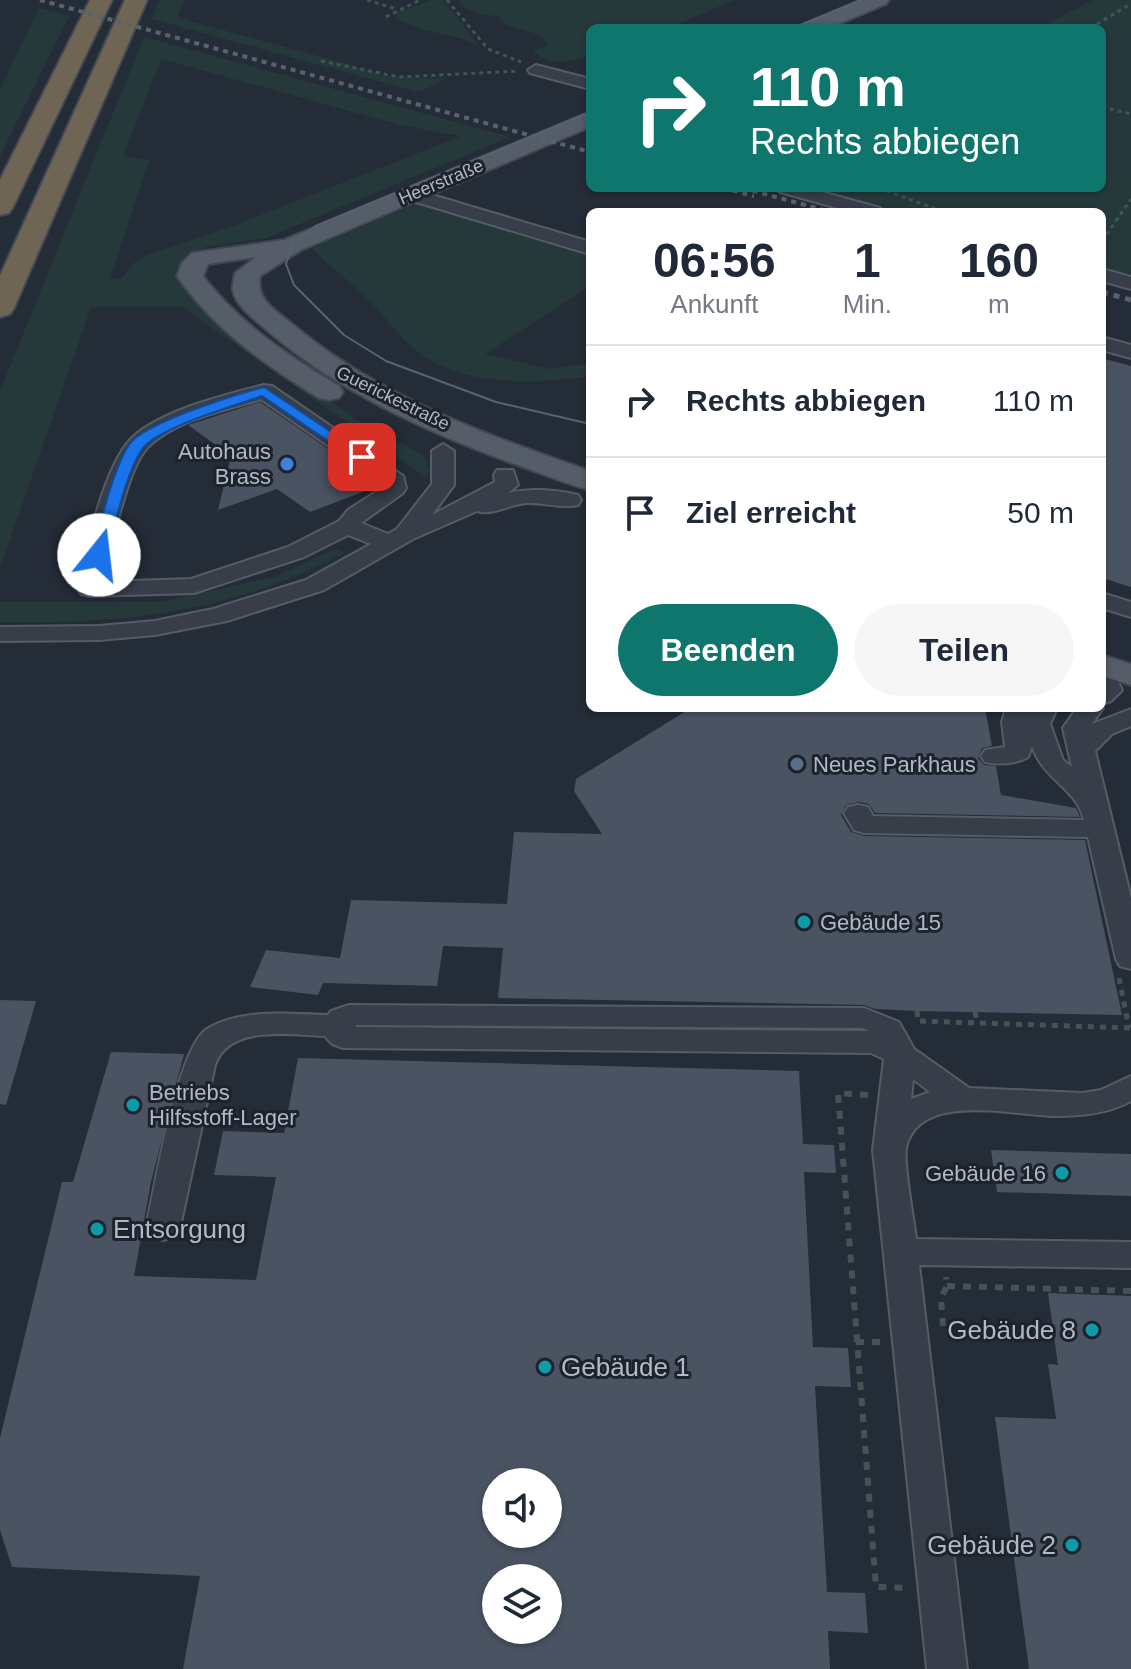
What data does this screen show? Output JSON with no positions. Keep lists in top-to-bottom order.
{
  "streets": {
    "main road": ["Heerstraße", "Guerickestraße"]
  },
  "crossings": [
    ["Heerstraße", "Guerickestraße"]
  ],
  "places": [
    "Autohaus Brass",
    "Neues Parkhaus",
    "Gebäude 15",
    "Betriebs Hilfsstoff-Lager",
    "Gebäude 16",
    "Entsorgung",
    "Gebäude 8",
    "Gebäude 1",
    "Gebäude 2"
  ],
  "page": {
    "turn": ["110 m", "Rechts abbiegen"],
    "eta": [
      "06:56",
      "Ankunft",
      "1",
      "Min.",
      "160",
      "m"
    ],
    "list": [
      {
        "name": "Rechts abbiegen",
        "value": "110 m"
      },
      {
        "name": "Ziel erreicht",
        "value": "50 m"
      }
    ],
    "buttons": ["Beenden", "Teilen"]
  }
}
